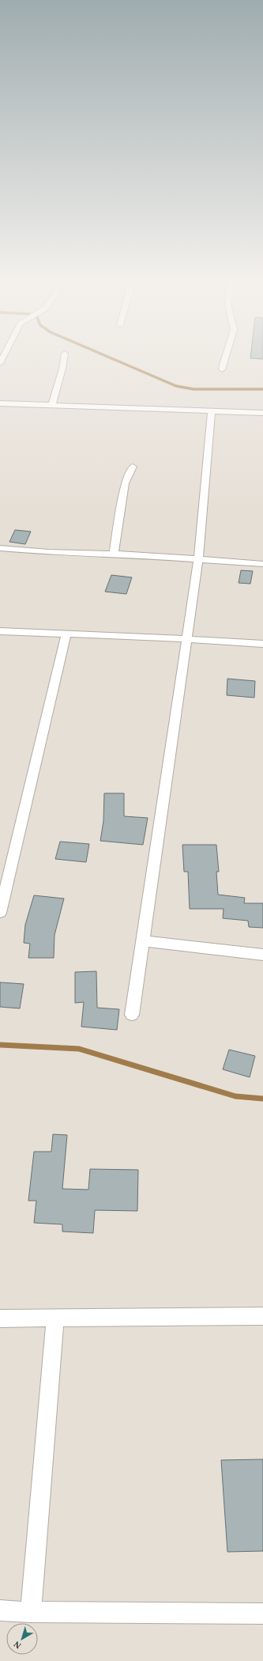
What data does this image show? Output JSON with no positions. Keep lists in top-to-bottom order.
{
  "north": "bottom left"
}
